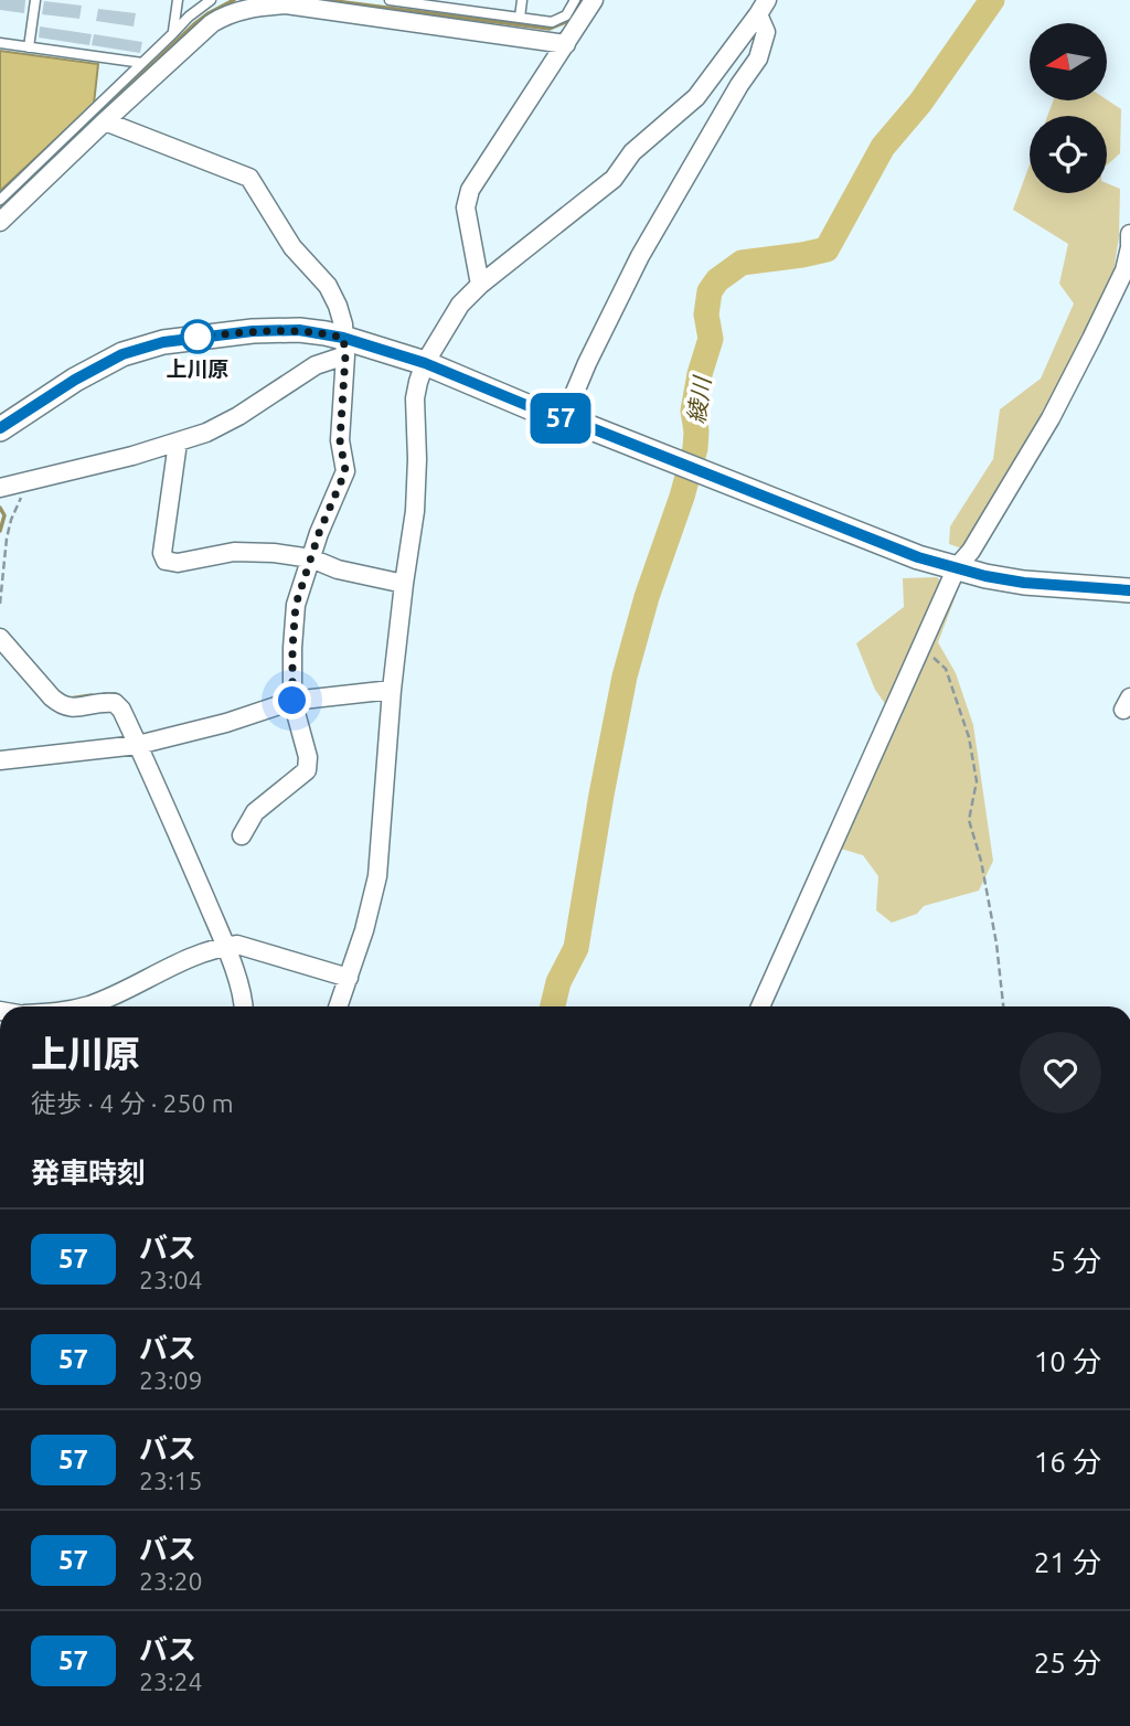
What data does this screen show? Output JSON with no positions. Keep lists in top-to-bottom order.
{
  "water": ["綾川"],
  "places": ["上川原"],
  "lines": ["bus line 57"],
  "north": "left",
  "page": {
    "on_map": "57",
    "heading": [
      ["上川原", "徒歩 · 4 分 · 250 m"],
      "発車時刻"
    ],
    "list": [
      {
        "mark": "57",
        "name": "バス",
        "note": "23:04",
        "value": "5 分"
      },
      {
        "mark": "57",
        "name": "バス",
        "note": "23:09",
        "value": "10 分"
      },
      {
        "mark": "57",
        "name": "バス",
        "note": "23:15",
        "value": "16 分"
      },
      {
        "mark": "57",
        "name": "バス",
        "note": "23:20",
        "value": "21 分"
      },
      {
        "mark": "57",
        "name": "バス",
        "note": "23:24",
        "value": "25 分"
      }
    ]
  }
}
